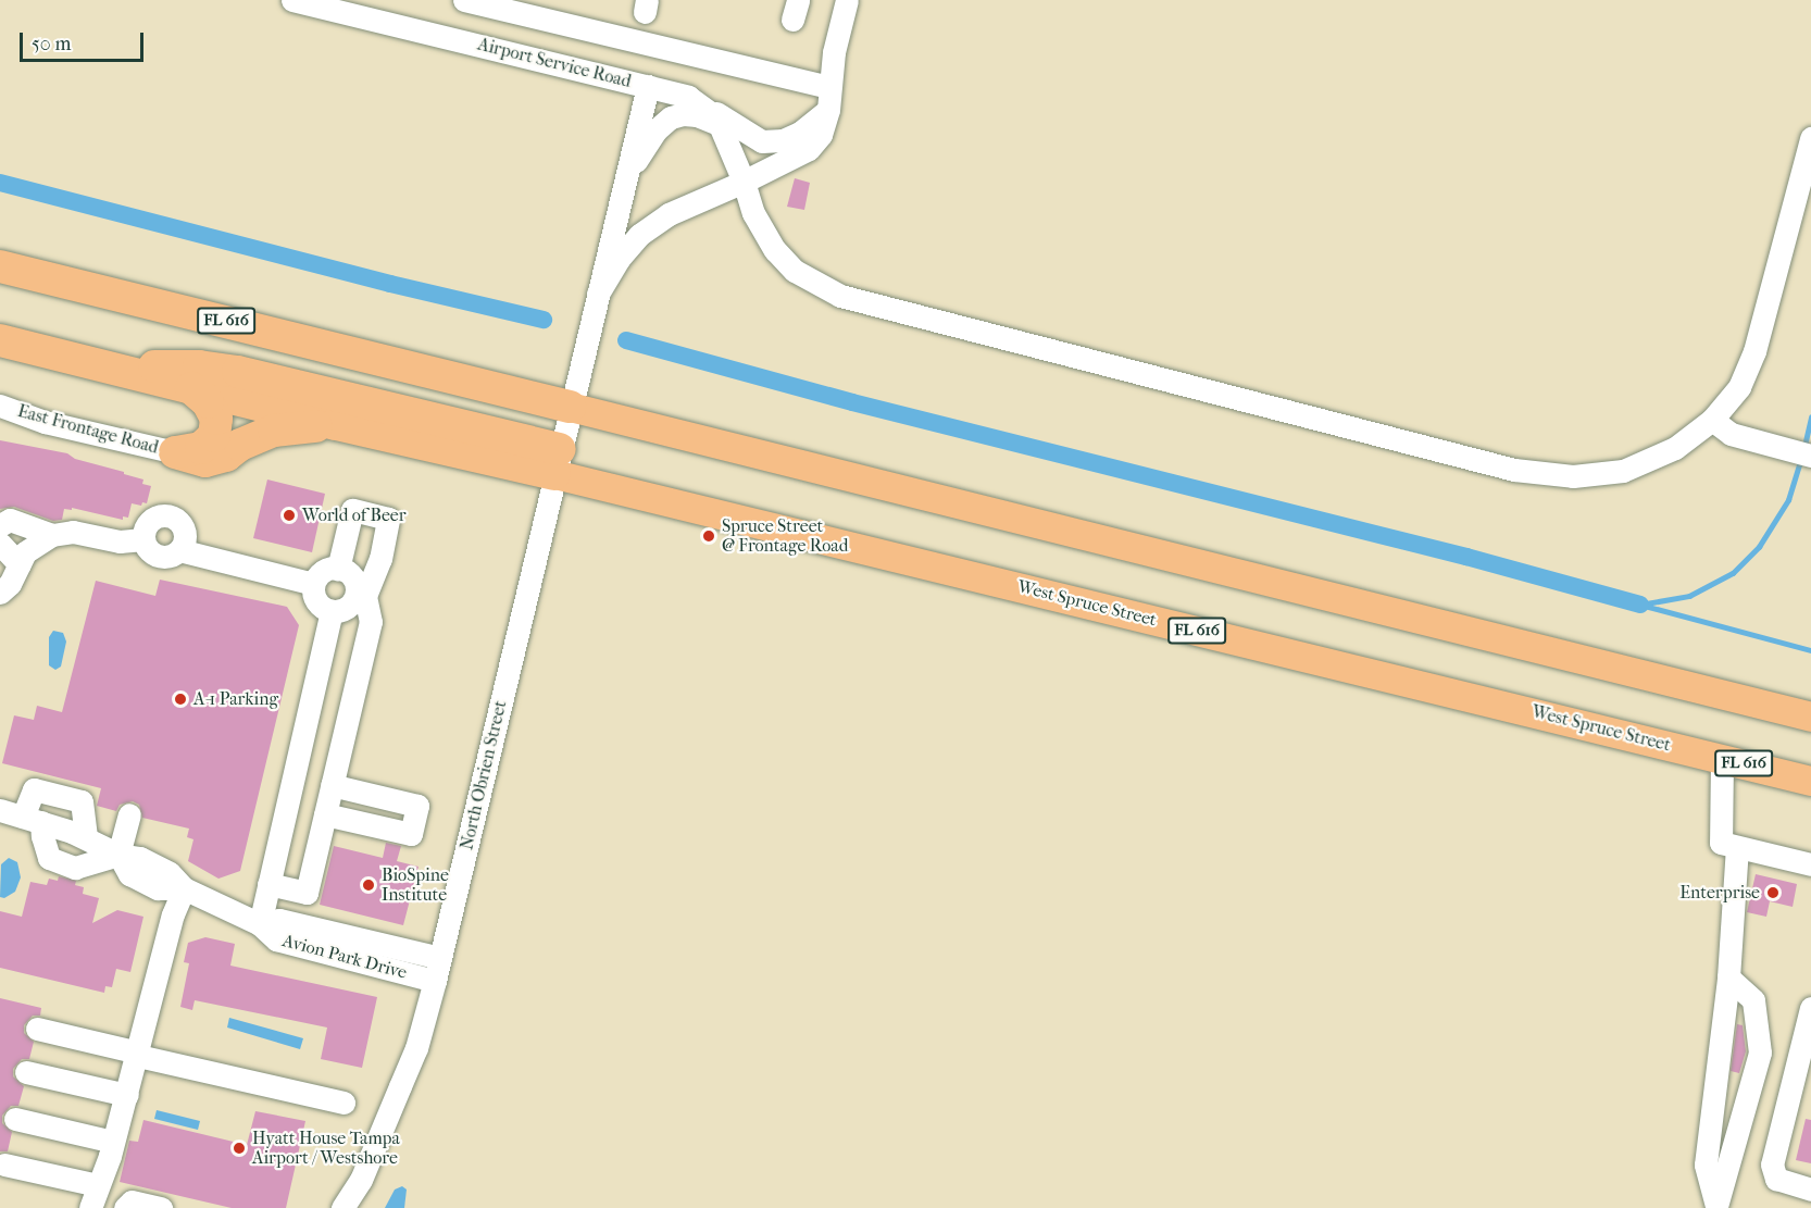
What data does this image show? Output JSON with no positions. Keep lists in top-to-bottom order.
{
  "streets": {
    "highway": ["FL 616"],
    "main road": ["West Spruce Street"],
    "street": [
      "Airport Service Road",
      "East Frontage Road",
      "North Obrien Street",
      "Avion Park Drive"
    ]
  },
  "crossings": [
    ["Airport Service Road", "FL 616"],
    ["Airport Service Road", "North Obrien Street"],
    ["FL 616", "West Spruce Street"],
    ["FL 616", "North Obrien Street"],
    ["West Spruce Street", "North Obrien Street"],
    ["North Obrien Street", "Avion Park Drive"]
  ],
  "places": [
    "World of Beer",
    "Spruce Street @ Frontage Road",
    "A-1 Parking",
    "BioSpine Institute",
    "Enterprise",
    "Hyatt House Tampa Airport / Westshore"
  ],
  "scale_bar": "50 m"
}
